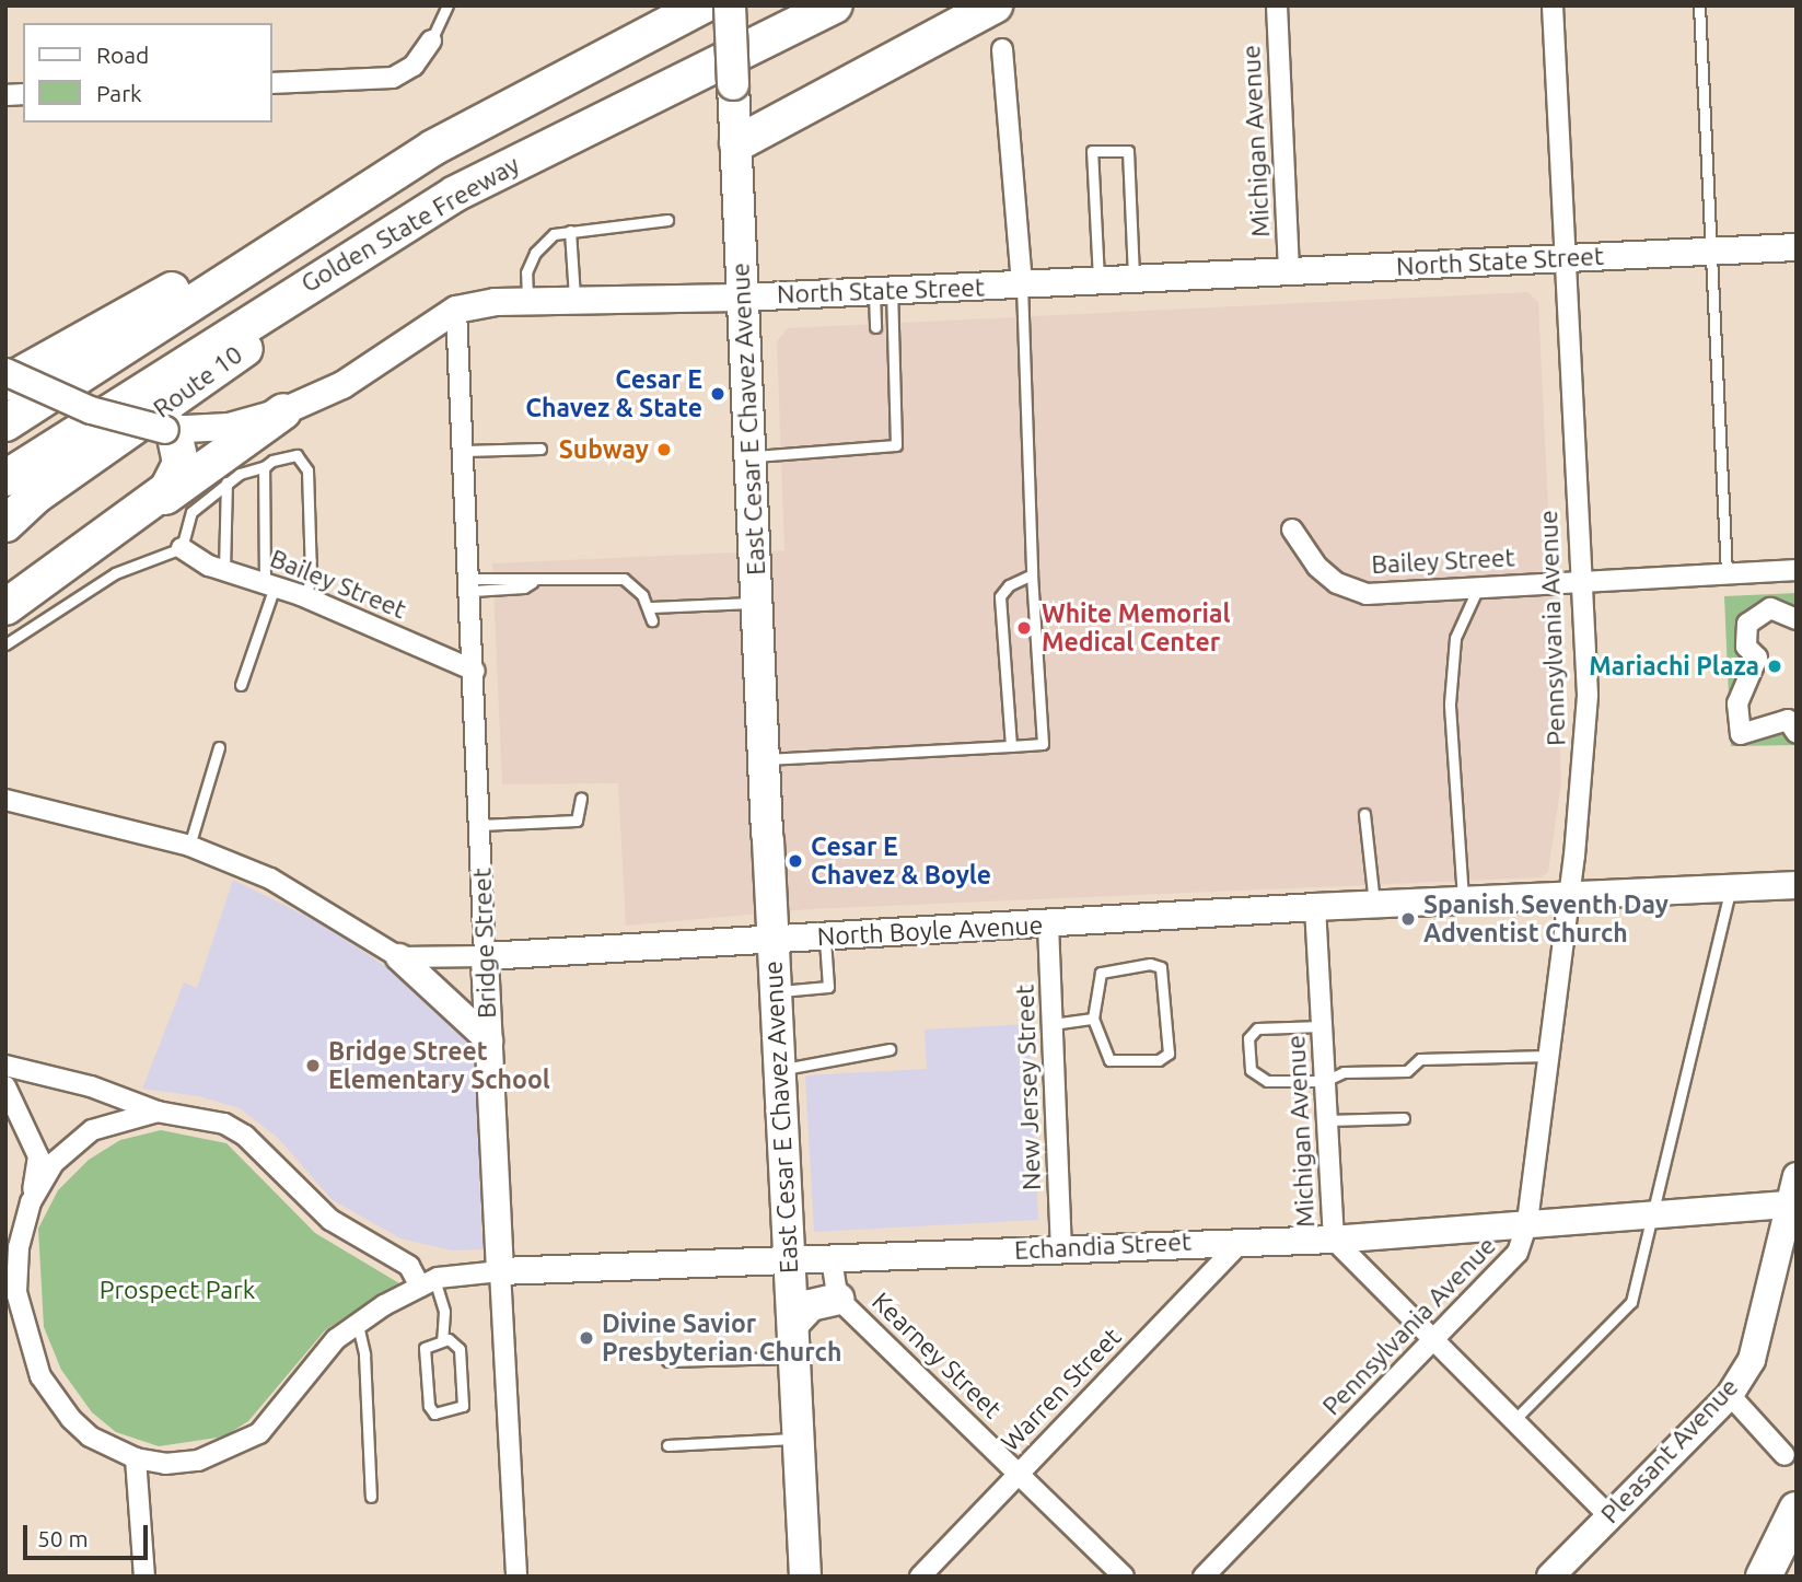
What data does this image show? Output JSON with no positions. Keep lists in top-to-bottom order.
{
  "streets": {
    "highway": ["Golden State Freeway", "Route 10"],
    "main road": ["East Cesar E Chavez Avenue"],
    "street": [
      "Michigan Avenue",
      "North State Street",
      "Bailey Street",
      "Pennsylvania Avenue",
      "North Boyle Avenue",
      "Bridge Street",
      "New Jersey Street",
      "Echandia Street",
      "Kearney Street",
      "Warren Street",
      "Pleasant Avenue"
    ]
  },
  "crossings": [
    ["Michigan Avenue", "North State Street"],
    ["Michigan Avenue", "Pennsylvania Avenue"],
    ["Michigan Avenue", "North Boyle Avenue"],
    ["Michigan Avenue", "Echandia Street"],
    ["Michigan Avenue", "Pleasant Avenue"],
    ["Golden State Freeway", "Route 10"],
    ["North State Street", "East Cesar E Chavez Avenue"],
    ["North State Street", "Pennsylvania Avenue"],
    ["North State Street", "Bridge Street"],
    ["East Cesar E Chavez Avenue", "North Boyle Avenue"],
    ["East Cesar E Chavez Avenue", "Echandia Street"],
    ["Bailey Street", "Pennsylvania Avenue"],
    ["Bailey Street", "Bridge Street"],
    ["Pennsylvania Avenue", "North Boyle Avenue"],
    ["Pennsylvania Avenue", "Echandia Street"],
    ["North Boyle Avenue", "Bridge Street"],
    ["North Boyle Avenue", "New Jersey Street"],
    ["Bridge Street", "Echandia Street"],
    ["New Jersey Street", "Echandia Street"],
    ["Echandia Street", "Kearney Street"],
    ["Echandia Street", "Warren Street"],
    ["Echandia Street", "Pleasant Avenue"],
    ["Kearney Street", "Warren Street"]
  ],
  "parks": ["Prospect Park"],
  "places": [
    "Cesar E Chavez & State",
    "Subway",
    "White Memorial Medical Center",
    "Mariachi Plaza",
    "Cesar E Chavez & Boyle",
    "Spanish Seventh Day Adventist Church",
    "Bridge Street Elementary School",
    "Divine Savior Presbyterian Church"
  ],
  "legend": ["Road", "Park"],
  "scale_bar": "50 m"
}
